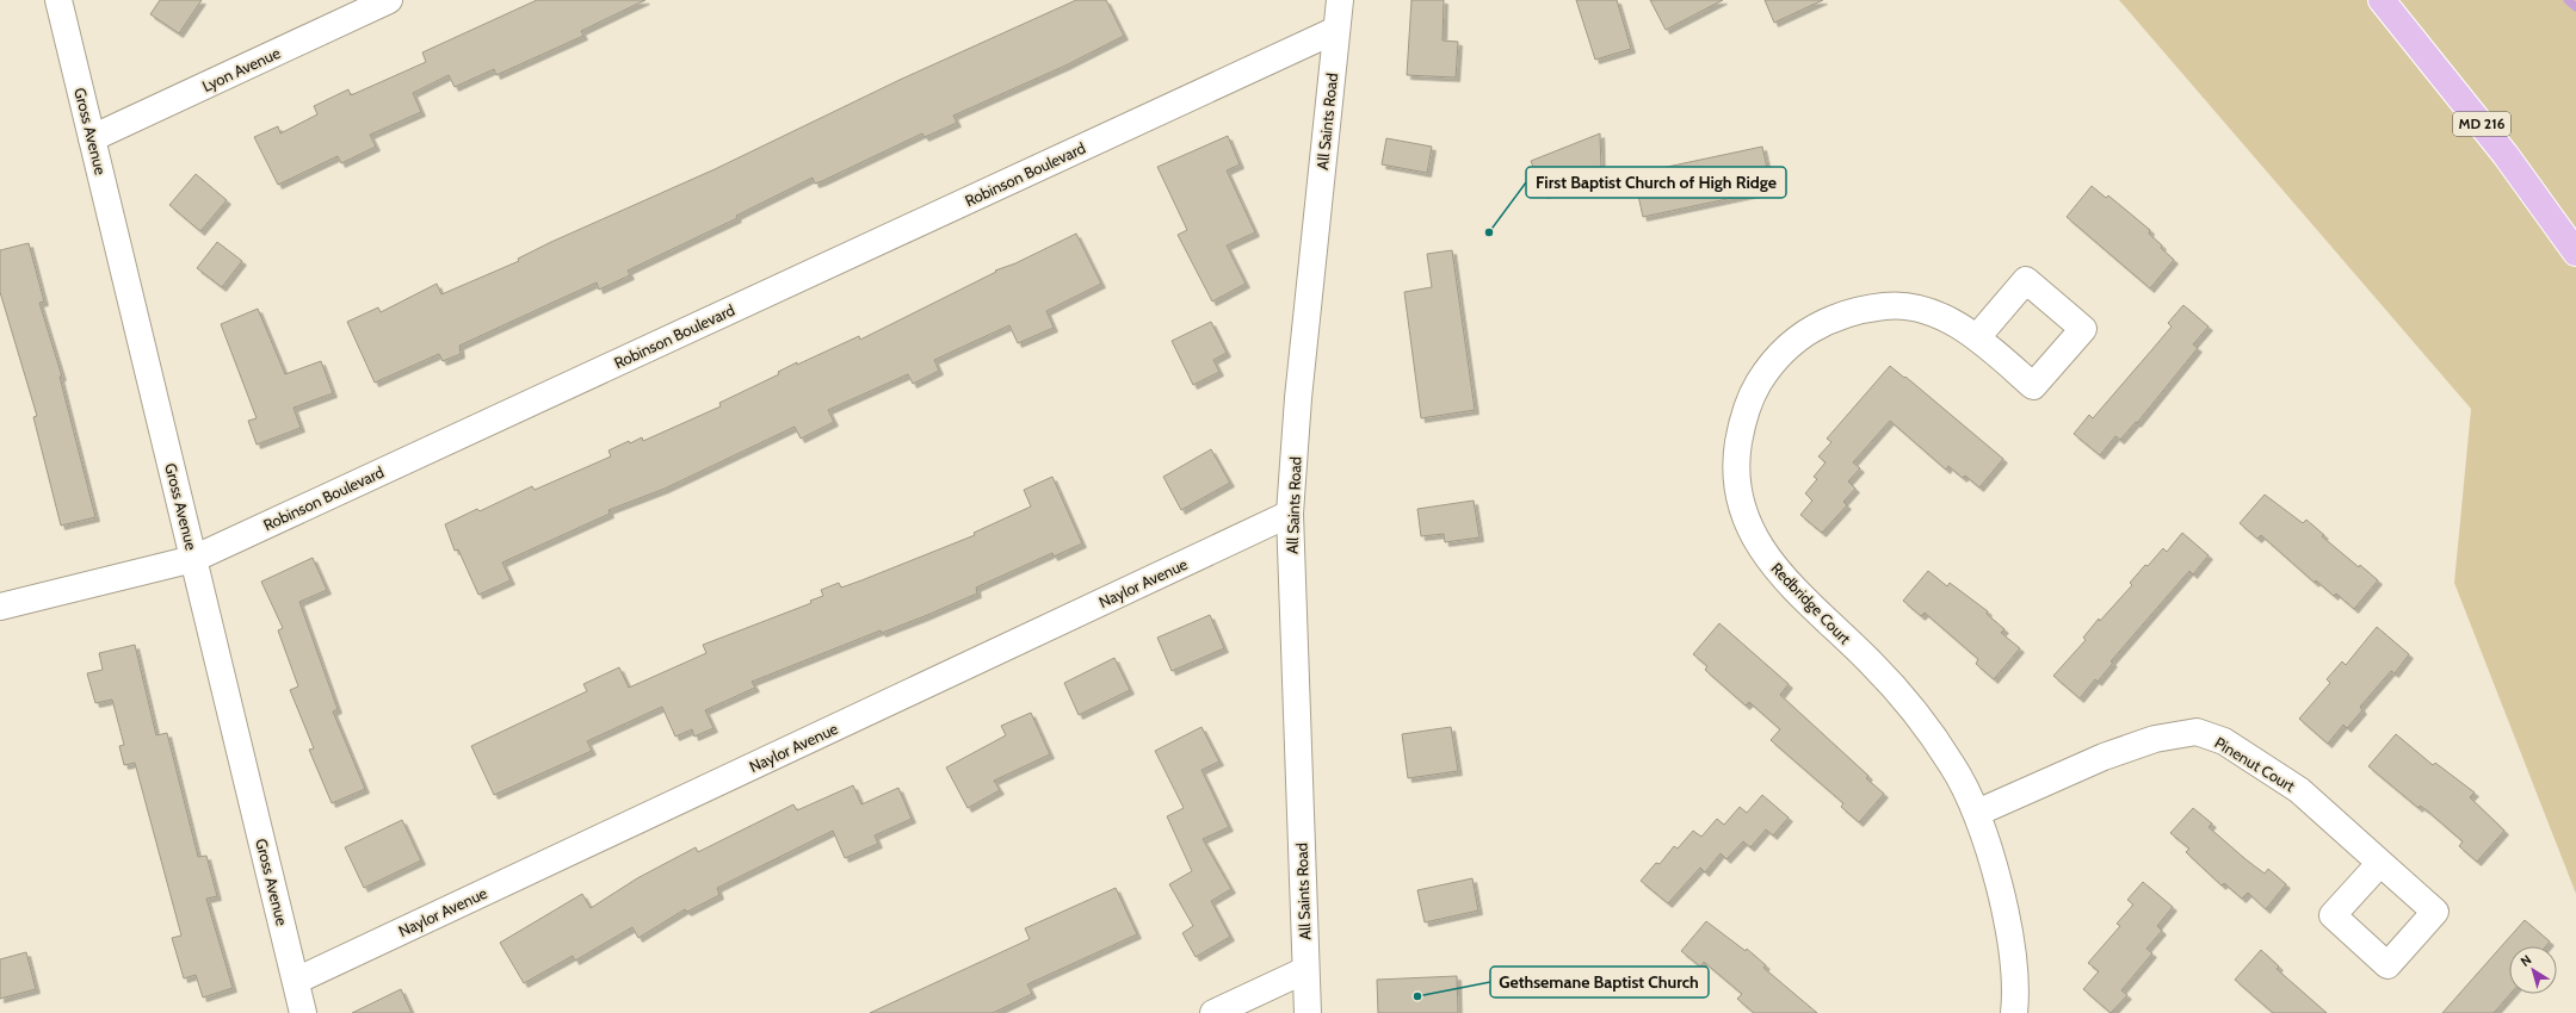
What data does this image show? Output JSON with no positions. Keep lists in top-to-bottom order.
{
  "streets": {
    "main road": ["MD 216"],
    "street": [
      "Lyon Avenue",
      "All Saints Road",
      "Gross Avenue",
      "Robinson Boulevard",
      "Naylor Avenue",
      "Redbridge Court",
      "Pinenut Court"
    ]
  },
  "crossings": [
    ["Lyon Avenue", "Gross Avenue"],
    ["All Saints Road", "Robinson Boulevard"],
    ["All Saints Road", "Naylor Avenue"],
    ["Gross Avenue", "Robinson Boulevard"],
    ["Gross Avenue", "Naylor Avenue"],
    ["Redbridge Court", "Pinenut Court"]
  ],
  "places": ["First Baptist Church of High Ridge", "Gethsemane Baptist Church"],
  "north": "top left"
}
